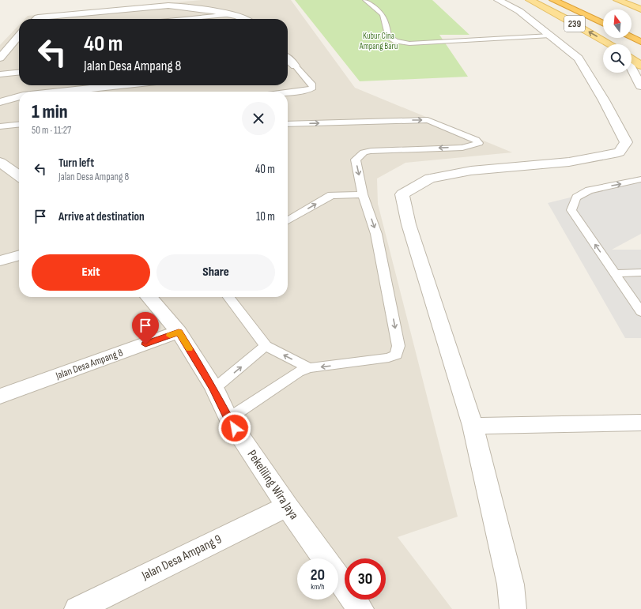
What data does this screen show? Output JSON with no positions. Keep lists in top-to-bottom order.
{
  "streets": {
    "main road": ["239"],
    "street": ["Jalan Desa Ampang 8", "Pekeliling Wira Jaya", "Jalan Desa Ampang 9"]
  },
  "crossings": [
    ["Jalan Desa Ampang 8", "Pekeliling Wira Jaya"],
    ["Pekeliling Wira Jaya", "Jalan Desa Ampang 9"]
  ],
  "parks": ["Kubur Cina Ampang Baru"],
  "north": "top",
  "page": {
    "turn": ["40 m", "Jalan Desa Ampang 8"],
    "heading": ["1 min", "50 m · 11:27"],
    "list": [
      {
        "name": "Turn left",
        "note": "Jalan Desa Ampang 8",
        "value": "40 m"
      },
      {
        "name": "Arrive at destination",
        "value": "10 m"
      }
    ],
    "buttons": ["Exit", "Share"],
    "speed": "20 km/h",
    "limit": "30"
  }
}
